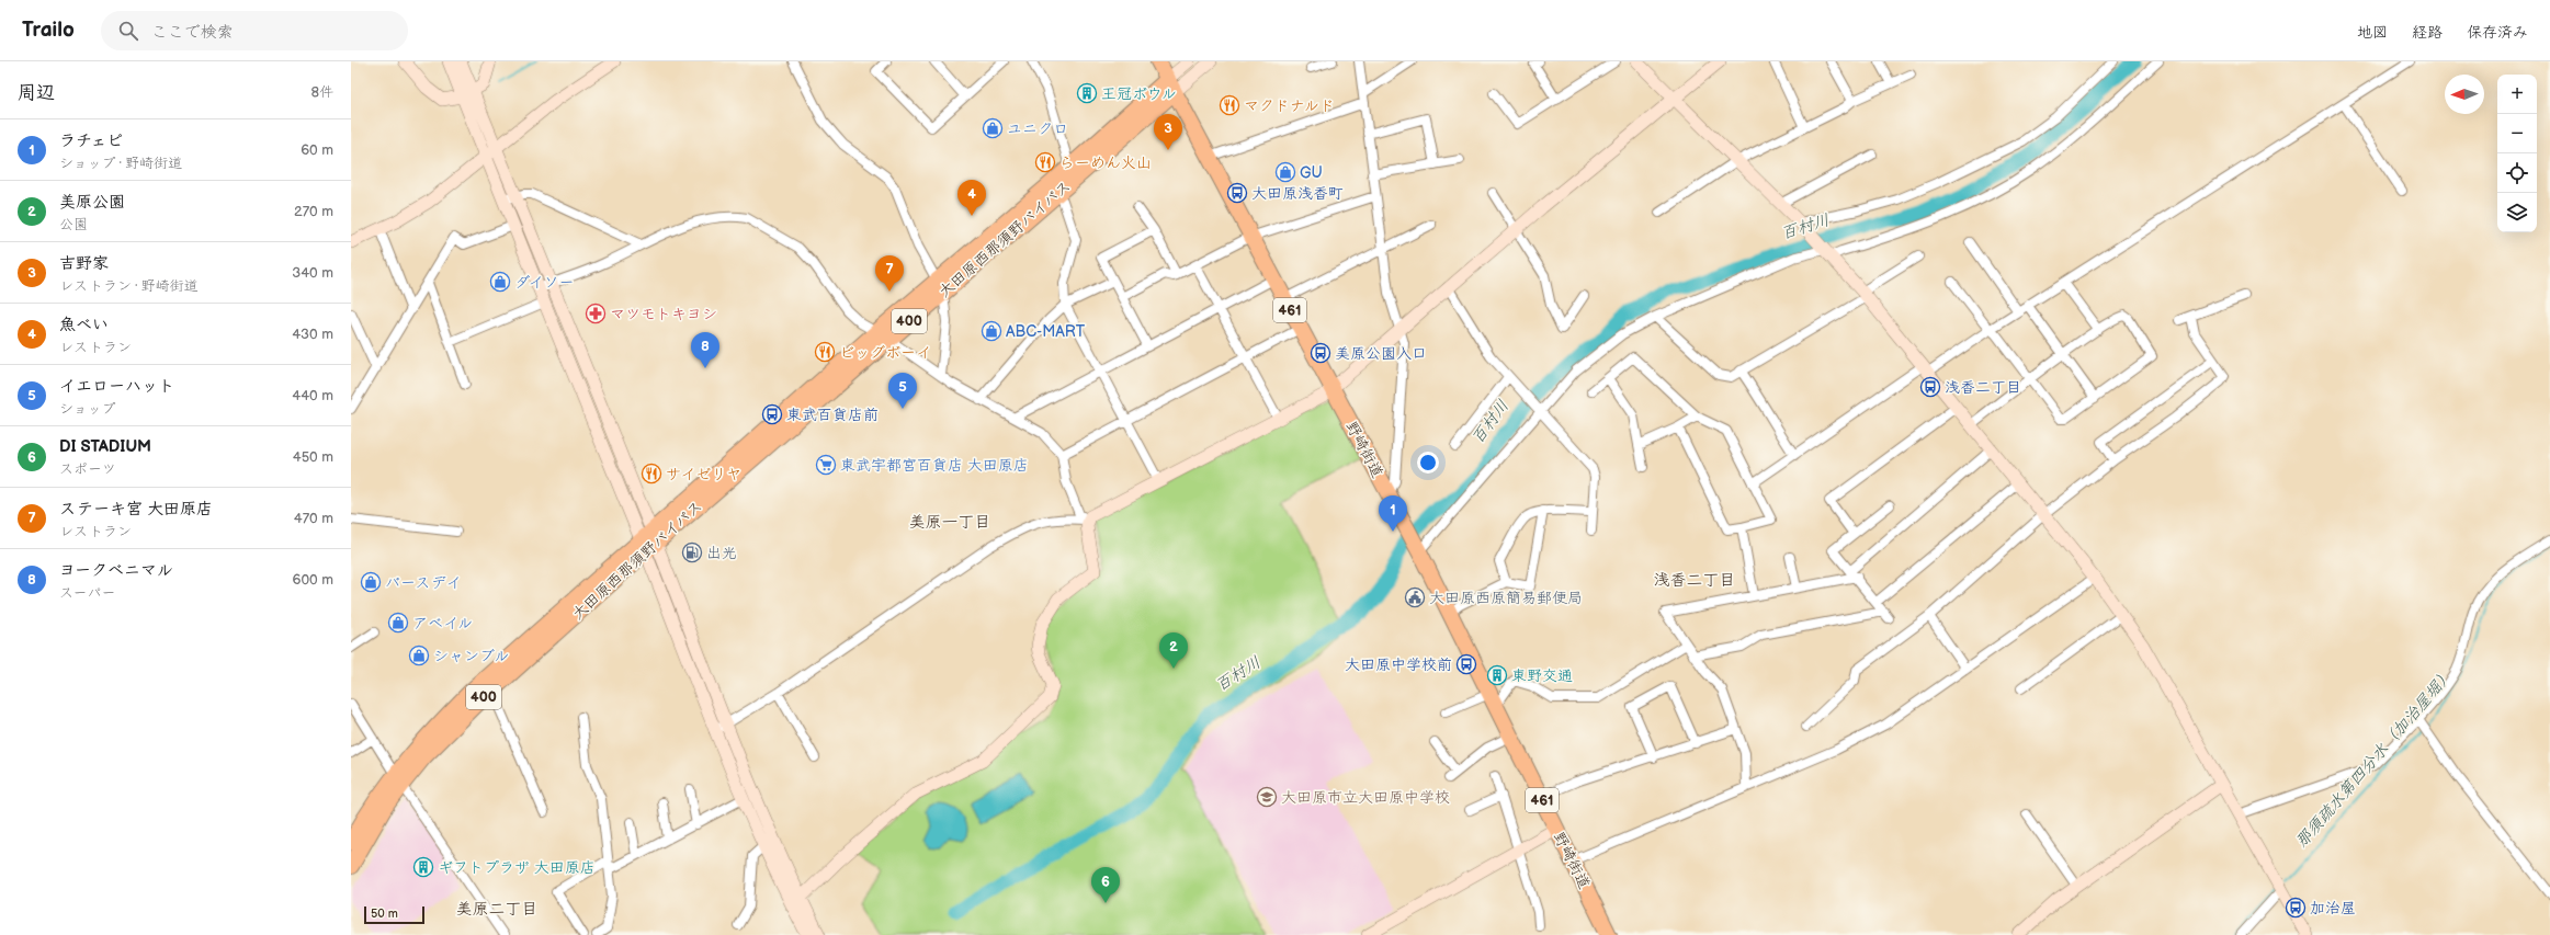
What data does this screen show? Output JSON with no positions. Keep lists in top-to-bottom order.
{
  "streets": {
    "highway": [
      "大田原西那須野バイパス",
      "461",
      "400",
      "野崎街道"
    ]
  },
  "crossings": [
    ["大田原西那須野バイパス", "野崎街道"]
  ],
  "districts": ["美原一丁目", "浅香二丁目", "美原二丁目"],
  "water": ["百村川", "那須疏水第四分水（加治屋堀）"],
  "places": {
    "building": ["王冠ボウル", "東野交通", "ギフトプラザ 大田原店"],
    "restaurant": [
      "マクドナルド",
      "らーめん火山",
      "ビッグボーイ",
      "サイゼリヤ"
    ],
    "shop": [
      "ユニクロ",
      "GU",
      "ダイソー",
      "ABC-MART",
      "バースデイ",
      "アベイル",
      "シャンブル"
    ],
    "bus stop": [
      "大田原浅香町",
      "美原公園入口",
      "浅香二丁目",
      "東武百貨店前",
      "大田原中学校前",
      "加治屋"
    ],
    "pharmacy": ["マツモトキヨシ"],
    "supermarket": ["東武宇都宮百貨店 大田原店"],
    "fuel station": ["出光"],
    "public building": ["大田原西原簡易郵便局"],
    "school or university": ["大田原市立大田原中学校"]
  },
  "scale_bar": "50 m",
  "north": "left",
  "page": {
    "header": "Trailo",
    "search": "ここで検索",
    "nav": ["地図", "経路", "保存済み"],
    "heading": ["周辺", "8件"],
    "map_buttons": ["+", "−"],
    "pins": [
      "3",
      "4",
      "7",
      "8",
      "5",
      "1",
      "2",
      "6"
    ],
    "list": [
      {
        "mark": "1",
        "name": "ラチェピ",
        "note": "ショップ · 野崎街道",
        "value": "60 m"
      },
      {
        "mark": "2",
        "name": "美原公園",
        "note": "公園",
        "value": "270 m"
      },
      {
        "mark": "3",
        "name": "吉野家",
        "note": "レストラン · 野崎街道",
        "value": "340 m"
      },
      {
        "mark": "4",
        "name": "魚べい",
        "note": "レストラン",
        "value": "430 m"
      },
      {
        "mark": "5",
        "name": "イエローハット",
        "note": "ショップ",
        "value": "440 m"
      },
      {
        "mark": "6",
        "name": "DI STADIUM",
        "note": "スポーツ",
        "value": "450 m"
      },
      {
        "mark": "7",
        "name": "ステーキ宮 大田原店",
        "note": "レストラン",
        "value": "470 m"
      },
      {
        "mark": "8",
        "name": "ヨークベニマル",
        "note": "スーパー",
        "value": "600 m"
      }
    ],
    "scale": "50 m"
  }
}
